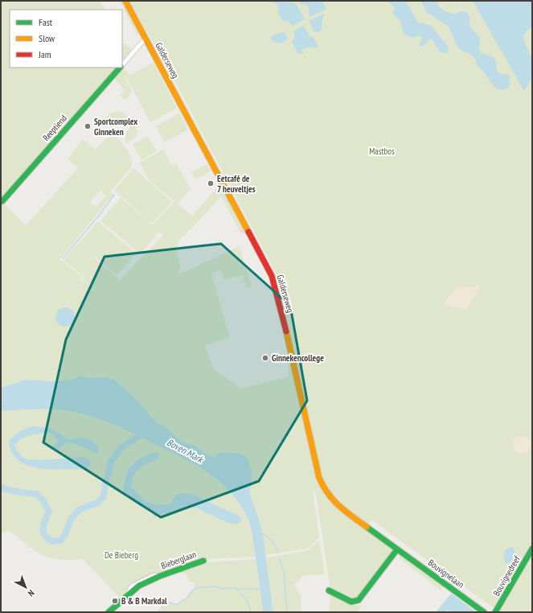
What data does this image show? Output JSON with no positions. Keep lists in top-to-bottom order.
{
  "streets": {
    "street": [
      "Galderseweg",
      "Reeptiend",
      "Bieberglaan",
      "Bouvignelaan",
      "Bouvignedreef"
    ]
  },
  "crossings": [
    ["Galderseweg", "Reeptiend"],
    ["Galderseweg", "Bouvignelaan"]
  ],
  "water": ["Boven Mark"],
  "parks": ["Mastbos", "De Bieberg"],
  "places": [
    "Sportcomplex Ginneken",
    "Eetcafé de 7 heuveltjes",
    "Ginnekencollege",
    "B & B Markdal"
  ],
  "legend": ["Fast", "Slow", "Jam"],
  "north": "bottom right"
}
